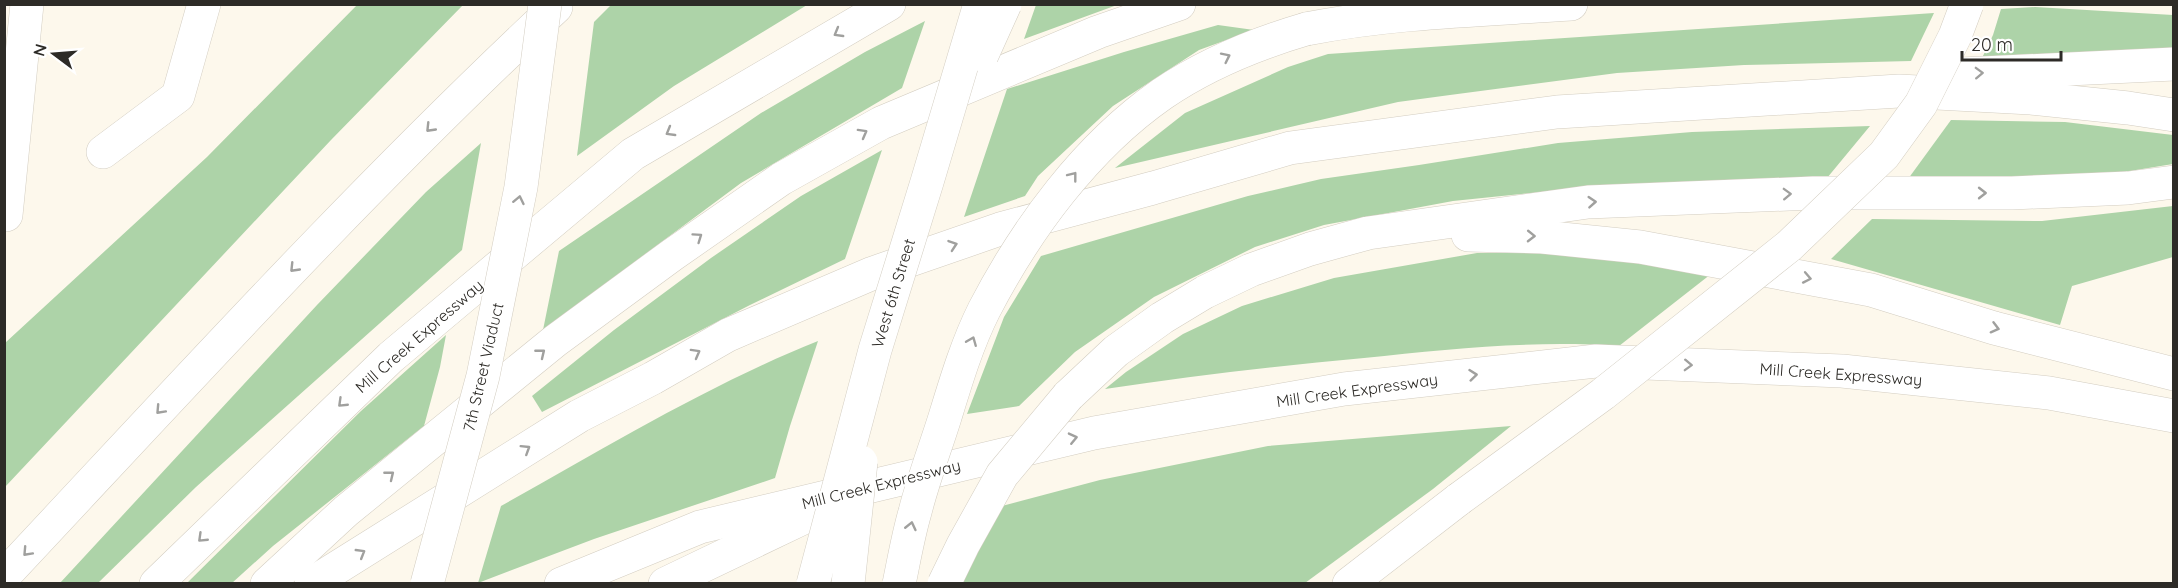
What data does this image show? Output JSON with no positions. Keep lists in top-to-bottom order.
{
  "streets": {
    "main road": ["West 6th Street", "Mill Creek Expressway", "7th Street Viaduct"]
  },
  "one_way": ["7th Street Viaduct"],
  "scale_bar": "20 m",
  "north": "left"
}
